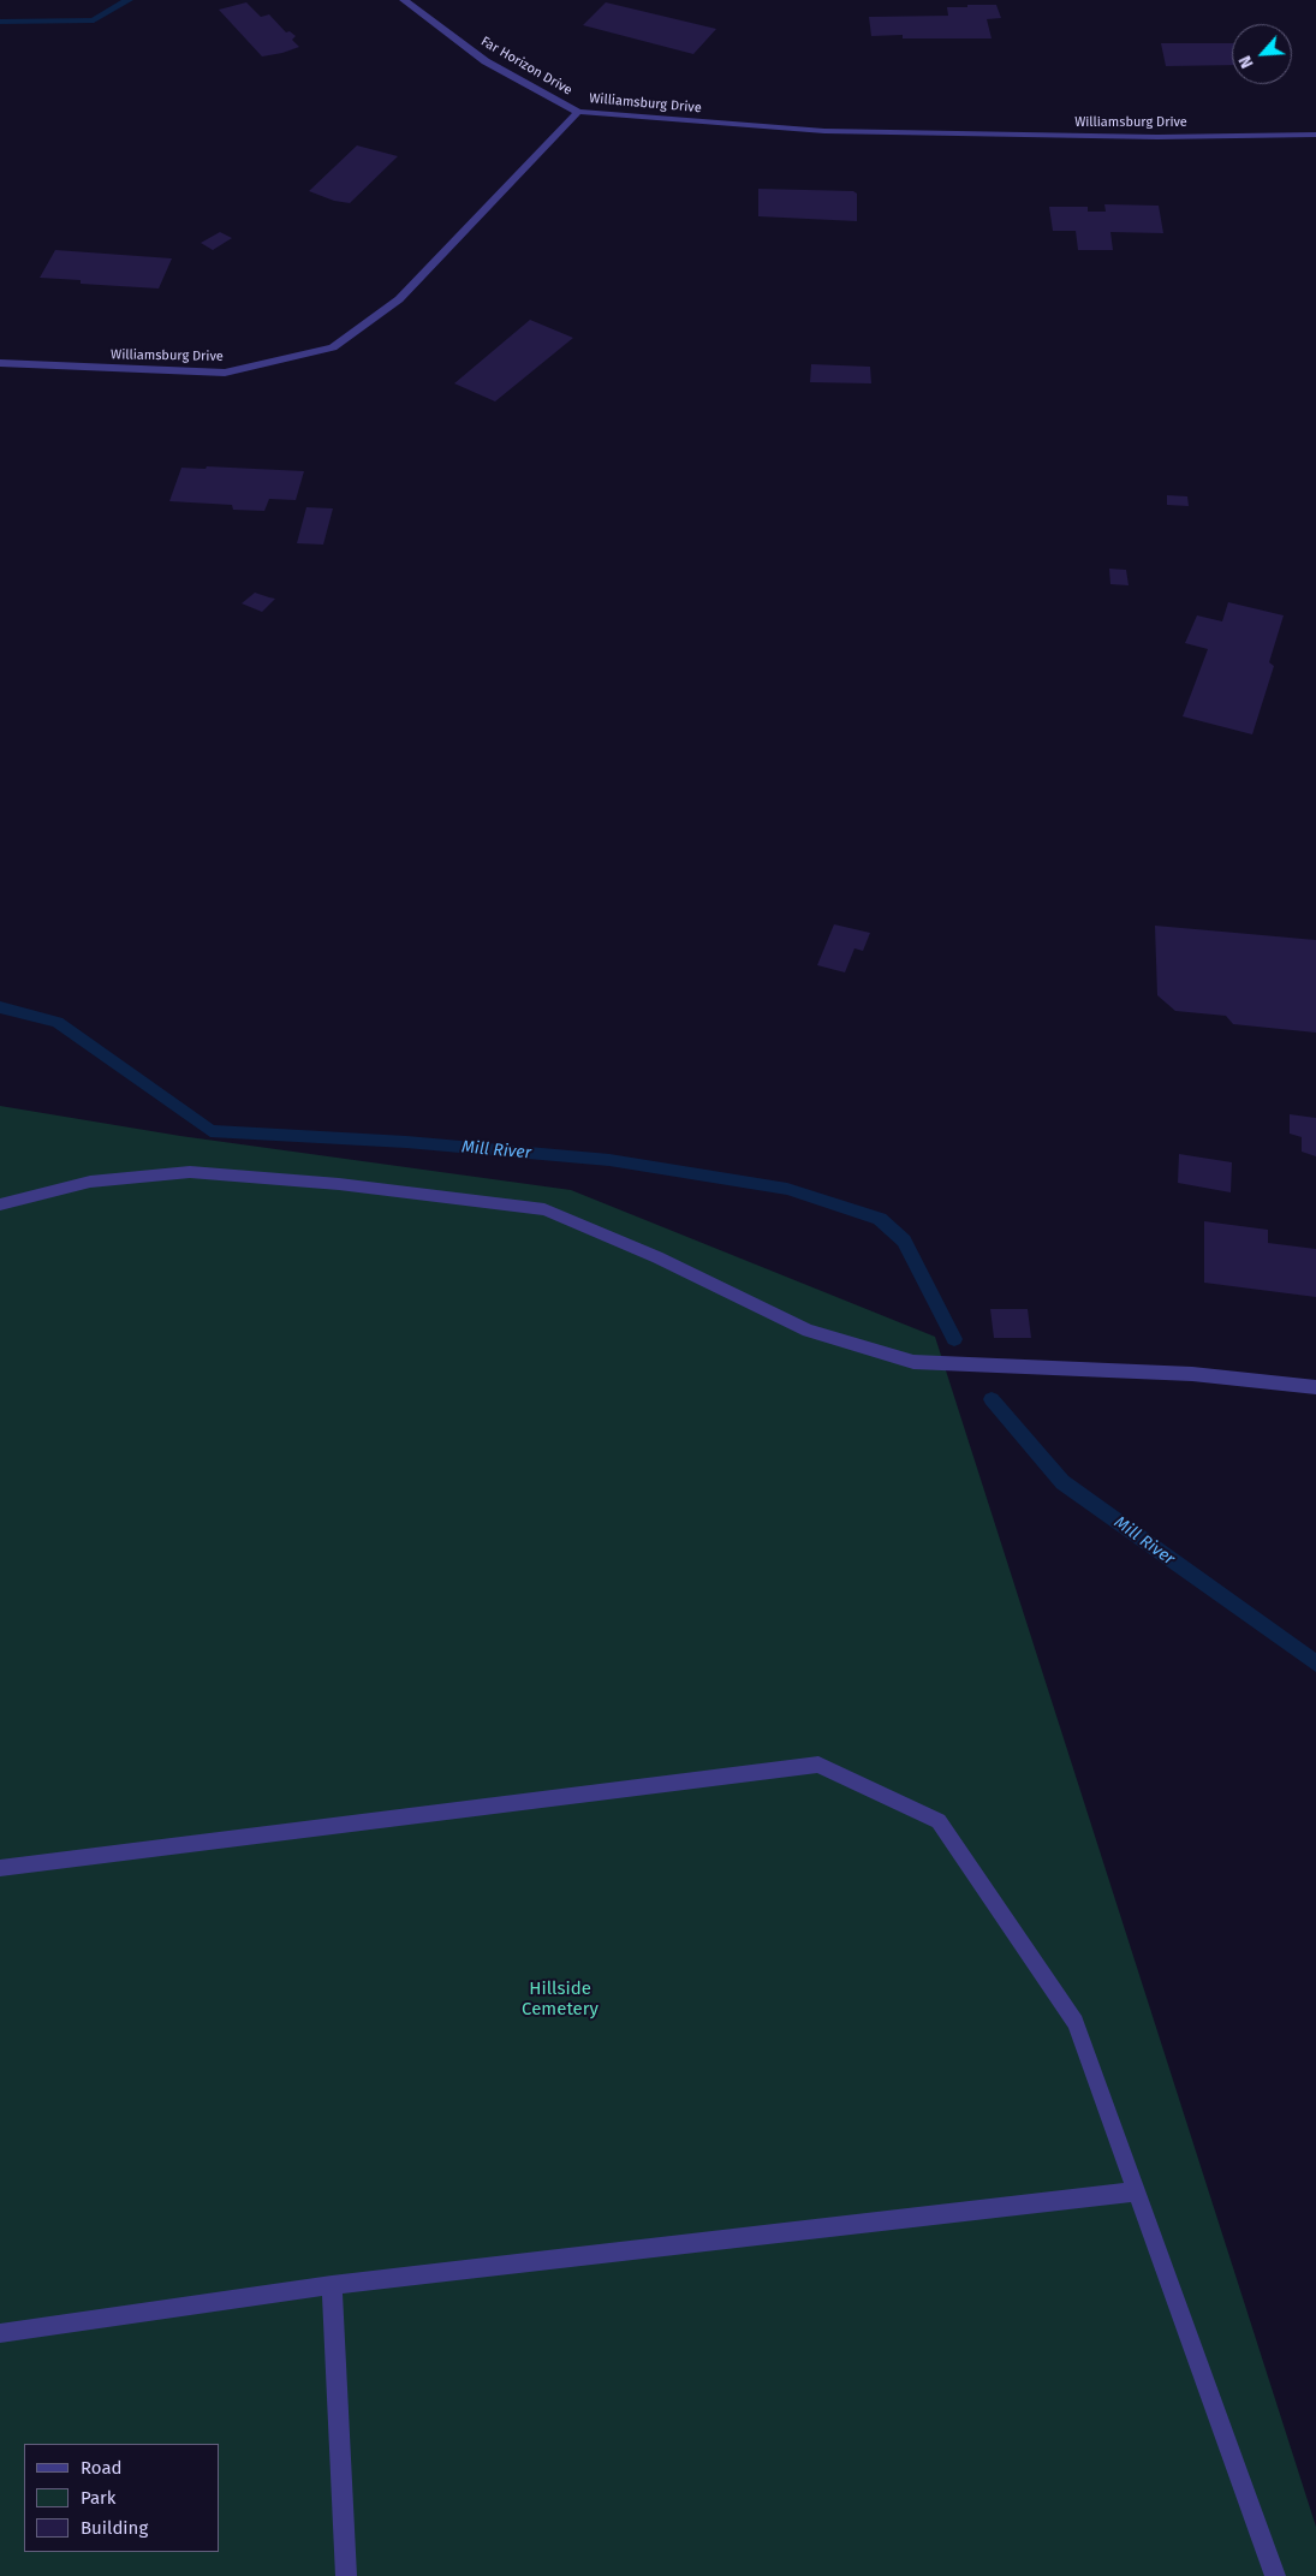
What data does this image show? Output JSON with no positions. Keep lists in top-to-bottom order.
{
  "streets": {
    "street": ["Far Horizon Drive", "Williamsburg Drive"]
  },
  "crossings": [
    ["Far Horizon Drive", "Williamsburg Drive"]
  ],
  "water": ["Mill River"],
  "parks": ["Hillside Cemetery"],
  "legend": ["Road", "Park", "Building"],
  "north": "bottom left"
}
